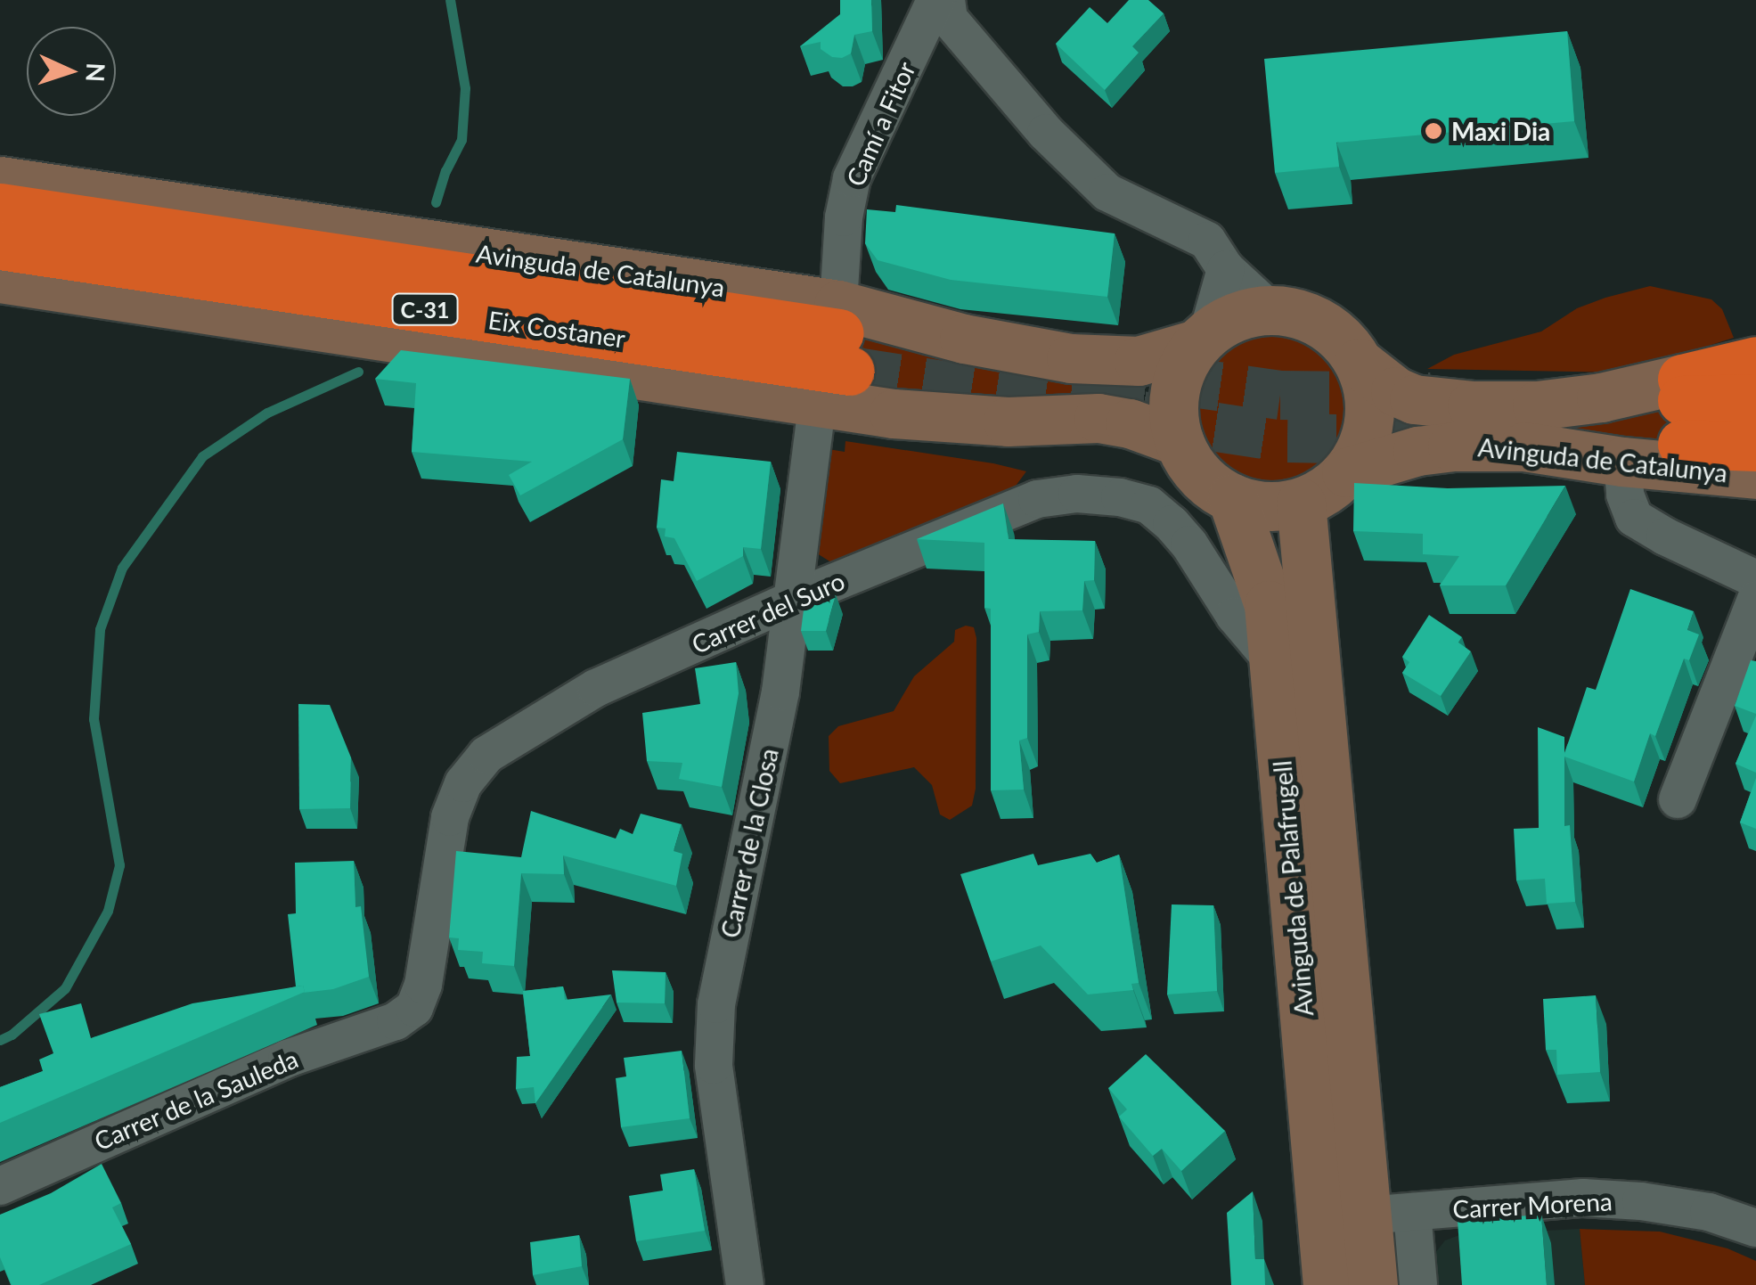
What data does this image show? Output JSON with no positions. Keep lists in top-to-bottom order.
{
  "streets": {
    "highway": ["C-31", "Eix Costaner"],
    "main road": ["Avinguda de Catalunya", "Avinguda de Palafrugell"],
    "street": [
      "Camí a Fitor",
      "Carrer del Suro",
      "Carrer de la Closa",
      "Carrer de la Sauleda",
      "Carrer Morena"
    ]
  },
  "crossings": [
    ["Camí a Fitor", "Avinguda de Catalunya"],
    ["Camí a Fitor", "Eix Costaner"],
    ["Camí a Fitor", "Carrer de la Closa"],
    ["Avinguda de Catalunya", "Eix Costaner"],
    ["Avinguda de Catalunya", "Carrer de la Closa"],
    ["Avinguda de Catalunya", "Avinguda de Palafrugell"],
    ["Eix Costaner", "Carrer de la Closa"],
    ["Carrer del Suro", "Carrer de la Closa"],
    ["Carrer del Suro", "Avinguda de Palafrugell"],
    ["Carrer del Suro", "Carrer de la Sauleda"],
    ["Avinguda de Palafrugell", "Carrer Morena"]
  ],
  "places": ["Maxi Dia"],
  "north": "right"
}
